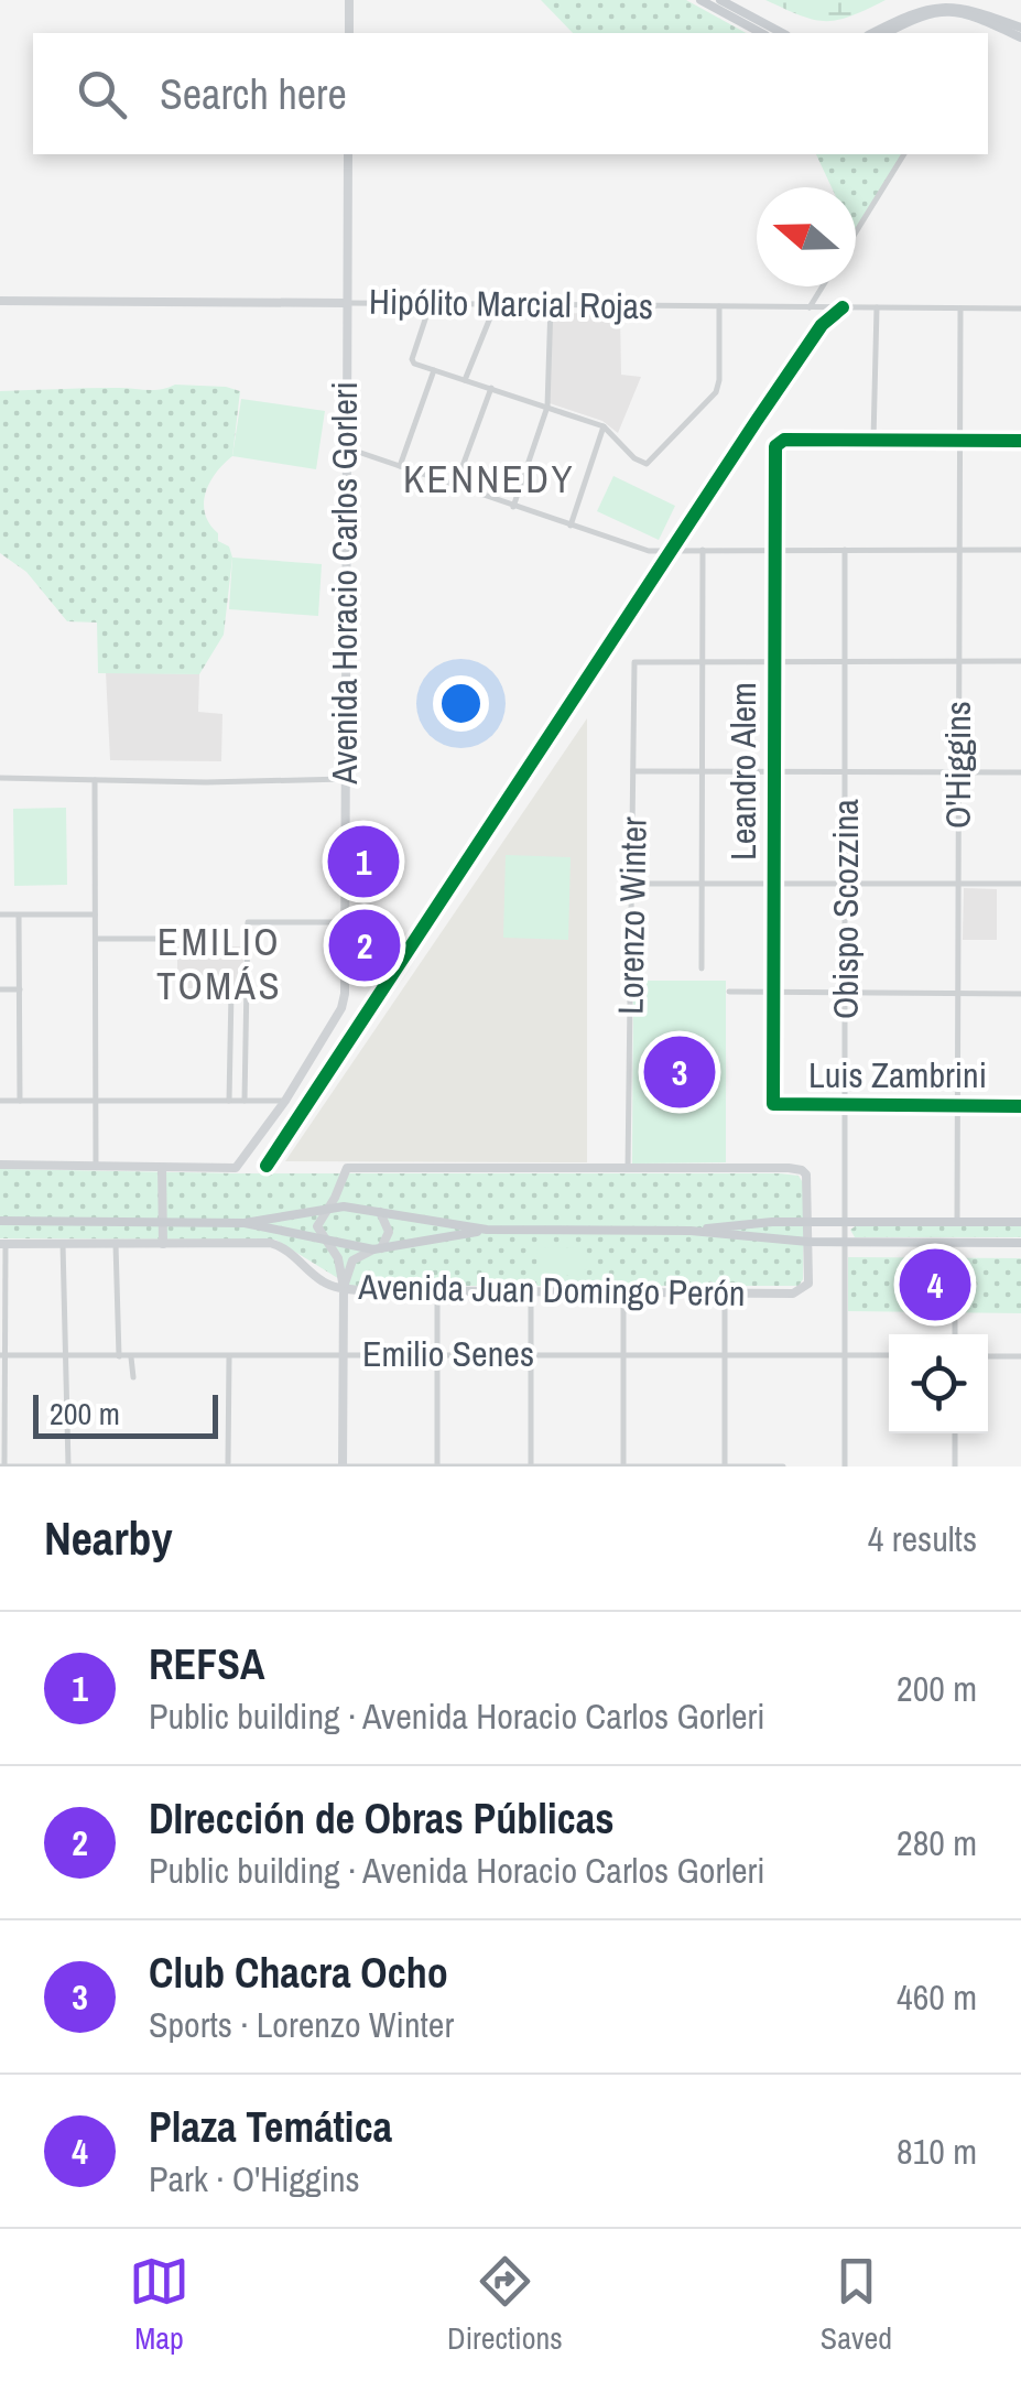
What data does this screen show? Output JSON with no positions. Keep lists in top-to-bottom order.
{
  "streets": {
    "main road": ["Hipólito Marcial Rojas", "Avenida Horacio Carlos Gorleri", "Avenida Juan Domingo Perón"],
    "street": [
      "O'Higgins",
      "Leandro Alem",
      "Obispo Scozzina",
      "Lorenzo Winter",
      "Luis Zambrini",
      "Emilio Senes"
    ]
  },
  "crossings": [
    ["Hipólito Marcial Rojas", "Avenida Horacio Carlos Gorleri"],
    ["Hipólito Marcial Rojas", "O'Higgins"],
    ["O'Higgins", "Luis Zambrini"],
    ["O'Higgins", "Avenida Juan Domingo Perón"],
    ["Leandro Alem", "Luis Zambrini"],
    ["Obispo Scozzina", "Luis Zambrini"],
    ["Obispo Scozzina", "Avenida Juan Domingo Perón"],
    ["Obispo Scozzina", "Emilio Senes"]
  ],
  "districts": ["KENNEDY", "EMILIO TOMÁS"],
  "scale_bar": "200 m",
  "north": "left",
  "page": {
    "search": "Search here",
    "pins": [
      "1",
      "2",
      "3",
      "4"
    ],
    "scale": "200 m",
    "heading": ["Nearby", "4 results"],
    "list": [
      {
        "mark": "1",
        "name": "REFSA",
        "note": "Public building · Avenida Horacio Carlos Gorleri",
        "value": "200 m"
      },
      {
        "mark": "2",
        "name": "DIrección de Obras Públicas",
        "note": "Public building · Avenida Horacio Carlos Gorleri",
        "value": "280 m"
      },
      {
        "mark": "3",
        "name": "Club Chacra Ocho",
        "note": "Sports · Lorenzo Winter",
        "value": "460 m"
      },
      {
        "mark": "4",
        "name": "Plaza Temática",
        "note": "Park · O'Higgins",
        "value": "810 m"
      }
    ],
    "nav": ["Map", "Directions", "Saved"]
  }
}
